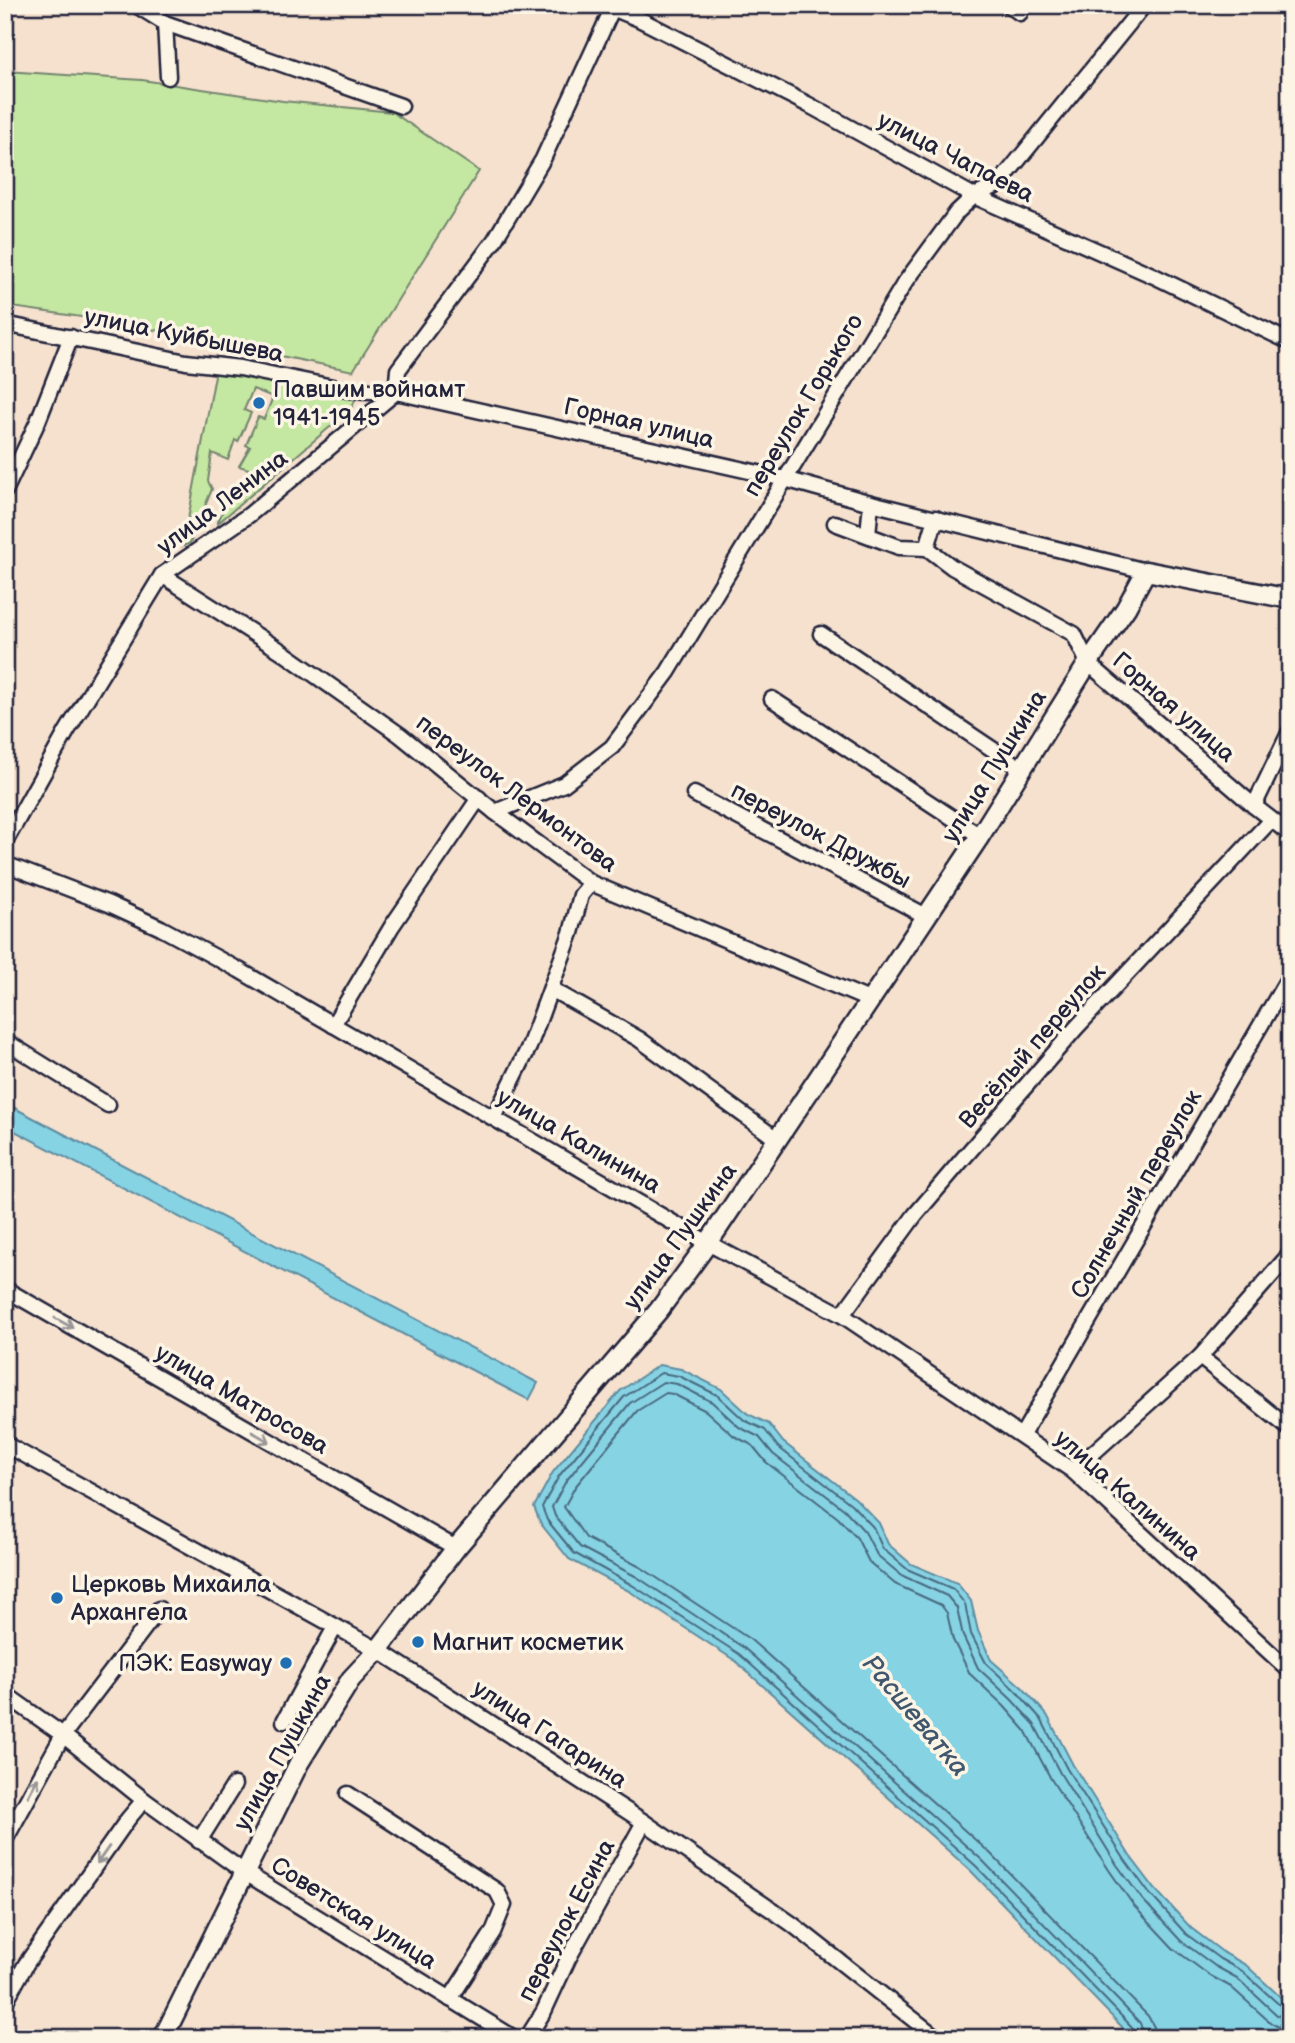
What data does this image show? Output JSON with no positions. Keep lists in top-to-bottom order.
{
  "streets": {
    "main road": ["улица Пушкина"],
    "street": [
      "улица Чапаева",
      "улица Куйбышева",
      "переулок Горького",
      "Горная улица",
      "улица Ленина",
      "переулок Лермонтова",
      "переулок Дружбы",
      "Весёлый переулок",
      "улица Калинина",
      "Солнечный переулок",
      "улица Матросова",
      "улица Гагарина",
      "Советская улица",
      "переулок Есина"
    ]
  },
  "crossings": [
    ["улица Чапаева", "переулок Горького"],
    ["улица Куйбышева", "Горная улица"],
    ["улица Куйбышева", "улица Ленина"],
    ["переулок Горького", "Горная улица"],
    ["переулок Горького", "переулок Лермонтова"],
    ["Горная улица", "улица Ленина"],
    ["Горная улица", "улица Пушкина"],
    ["Горная улица", "Весёлый переулок"],
    ["улица Ленина", "переулок Лермонтова"],
    ["улица Пушкина", "переулок Лермонтова"],
    ["улица Пушкина", "переулок Дружбы"],
    ["улица Пушкина", "улица Калинина"],
    ["улица Пушкина", "улица Матросова"],
    ["улица Пушкина", "улица Гагарина"],
    ["улица Пушкина", "Советская улица"],
    ["Весёлый переулок", "улица Калинина"],
    ["улица Калинина", "Солнечный переулок"],
    ["улица Гагарина", "переулок Есина"]
  ],
  "one_way": ["улица Матросова"],
  "water": ["Расшеватка"],
  "places": [
    "Павшим войнамт 1941-1945",
    "Церковь Михаила Архангела",
    "Магнит косметик",
    "ПЭК: Easyway"
  ]
}
